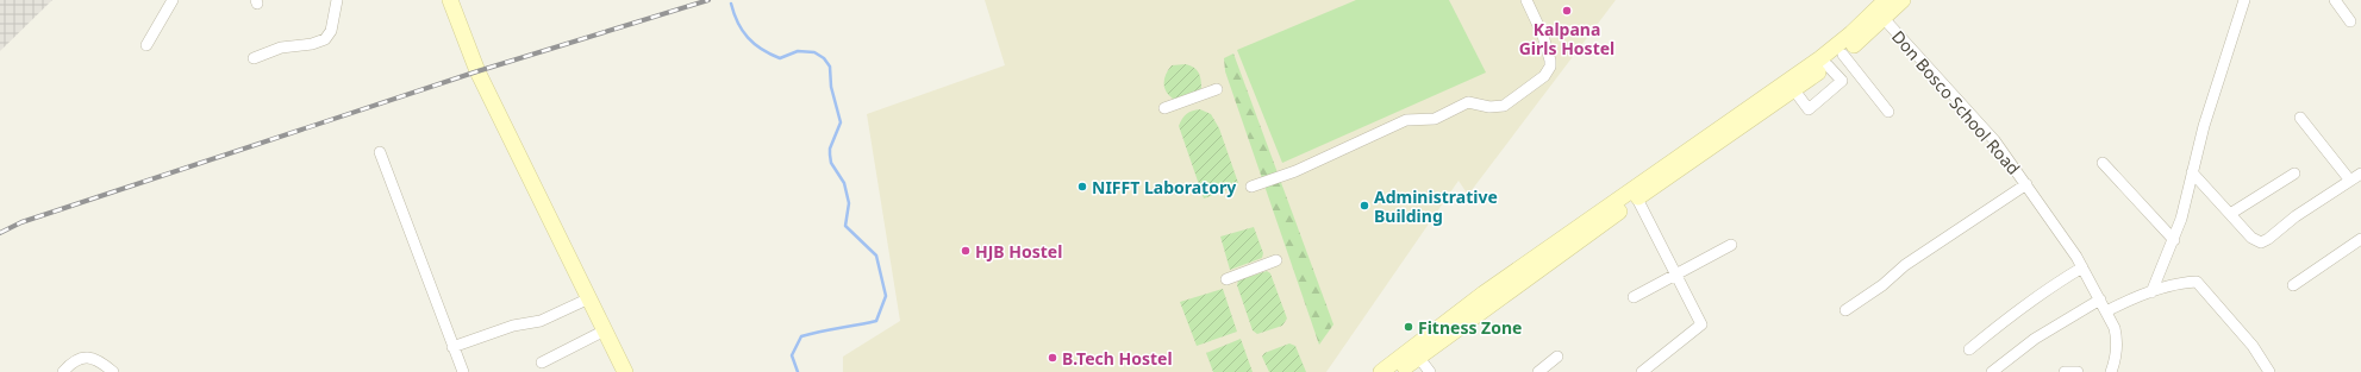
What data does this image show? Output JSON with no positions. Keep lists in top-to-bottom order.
{
  "streets": {
    "street": ["Don Bosco School Road"]
  },
  "places": [
    "Kalpana Girls Hostel",
    "NIFFT Laboratory",
    "Administrative Building",
    "HJB Hostel",
    "Fitness Zone",
    "B.Tech Hostel"
  ]
}
